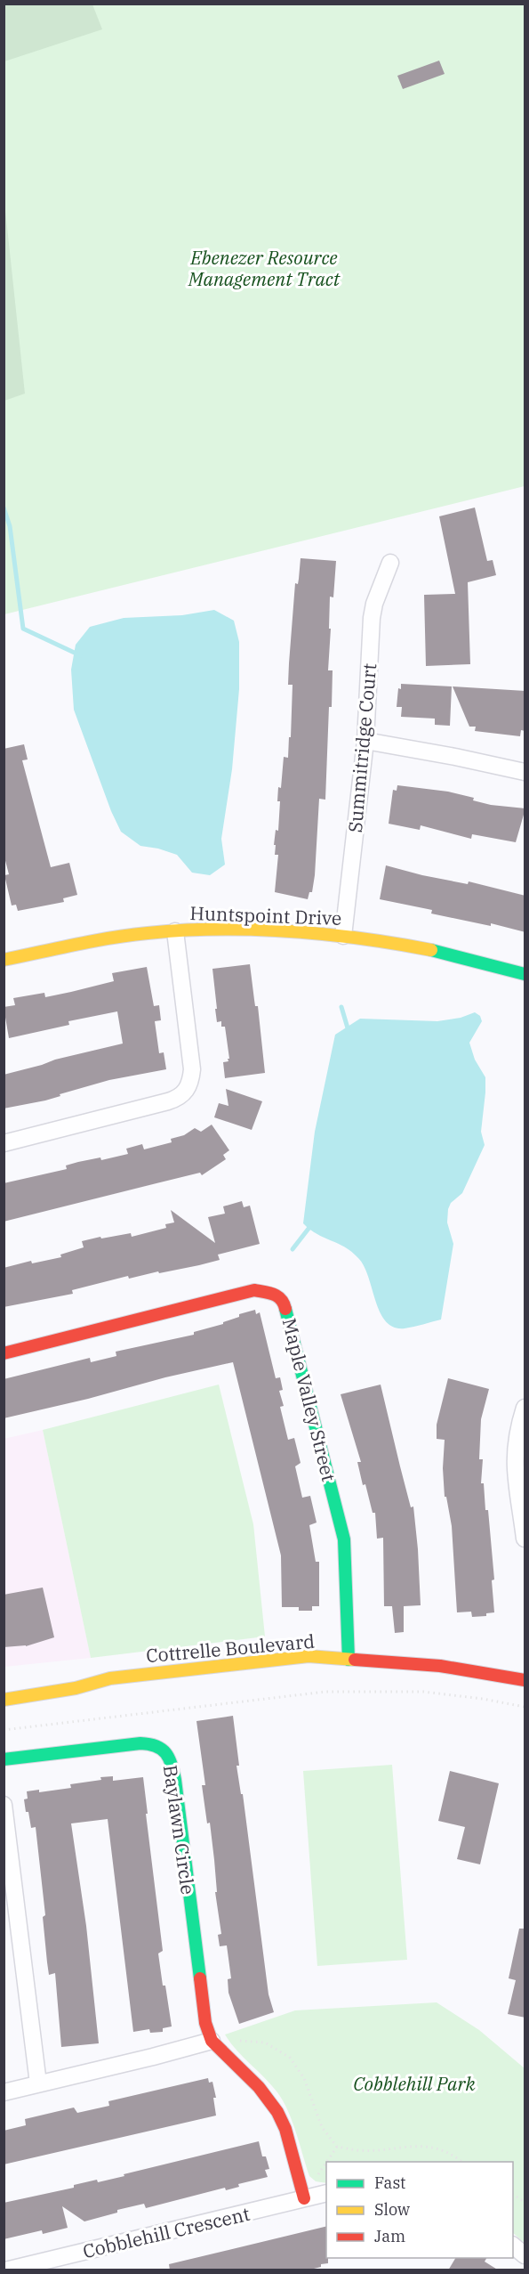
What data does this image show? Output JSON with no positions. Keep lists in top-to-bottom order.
{
  "streets": {
    "street": [
      "Summitridge Court",
      "Huntspoint Drive",
      "Maple Valley Street",
      "Cottrelle Boulevard",
      "Baylawn Circle",
      "Cobblehill Crescent"
    ]
  },
  "crossings": [
    ["Summitridge Court", "Huntspoint Drive"],
    ["Maple Valley Street", "Cottrelle Boulevard"]
  ],
  "parks": ["Ebenezer Resource Management Tract", "Cobblehill Park"],
  "legend": ["Fast", "Slow", "Jam"]
}
